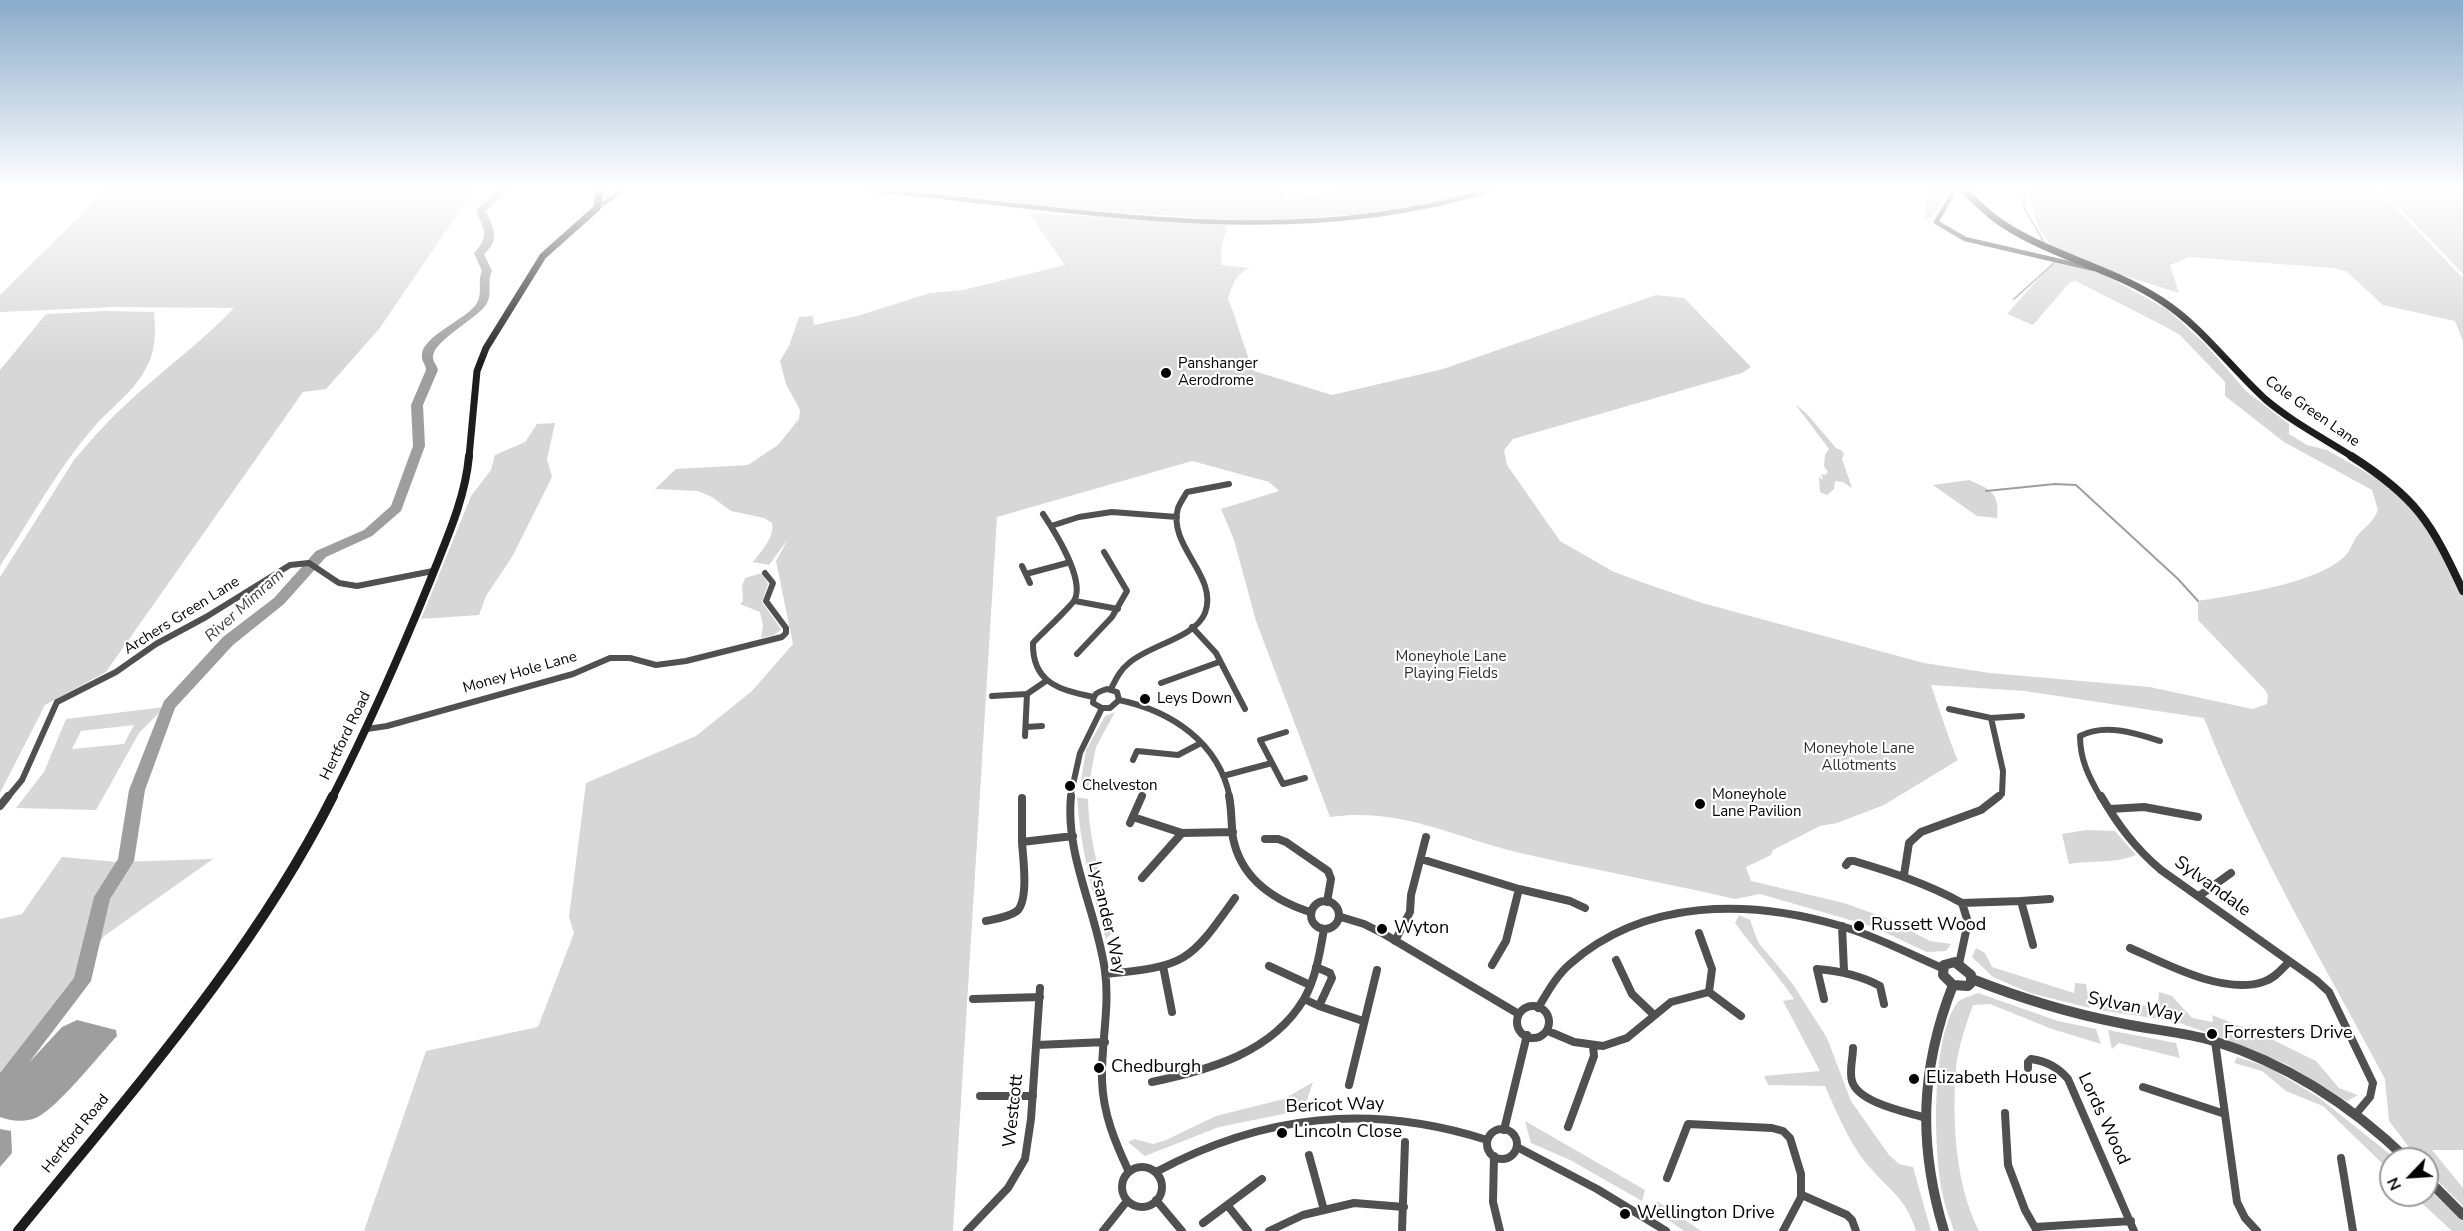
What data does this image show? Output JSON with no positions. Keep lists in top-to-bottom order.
{
  "streets": {
    "main road": ["Cole Green Lane", "Hertford Road"],
    "street": [
      "Archers Green Lane",
      "Money Hole Lane",
      "Sylvandale",
      "Lysander Way",
      "Sylvan Way",
      "Bericot Way",
      "Westcott",
      "Lords Wood"
    ]
  },
  "crossings": [
    ["Archers Green Lane", "Hertford Road"],
    ["Money Hole Lane", "Hertford Road"],
    ["Sylvandale", "Sylvan Way"],
    ["Lysander Way", "Bericot Way"]
  ],
  "water": ["River Mimram"],
  "parks": ["Moneyhole Lane Playing Fields", "Moneyhole Lane Allotments"],
  "places": [
    "Panshanger Aerodrome",
    "Leys Down",
    "Chelveston",
    "Moneyhole Lane Pavilion",
    "Russett Wood",
    "Wyton",
    "Forresters Drive",
    "Chedburgh",
    "Elizabeth House",
    "Lincoln Close",
    "Wellington Drive"
  ],
  "north": "bottom left"
}
